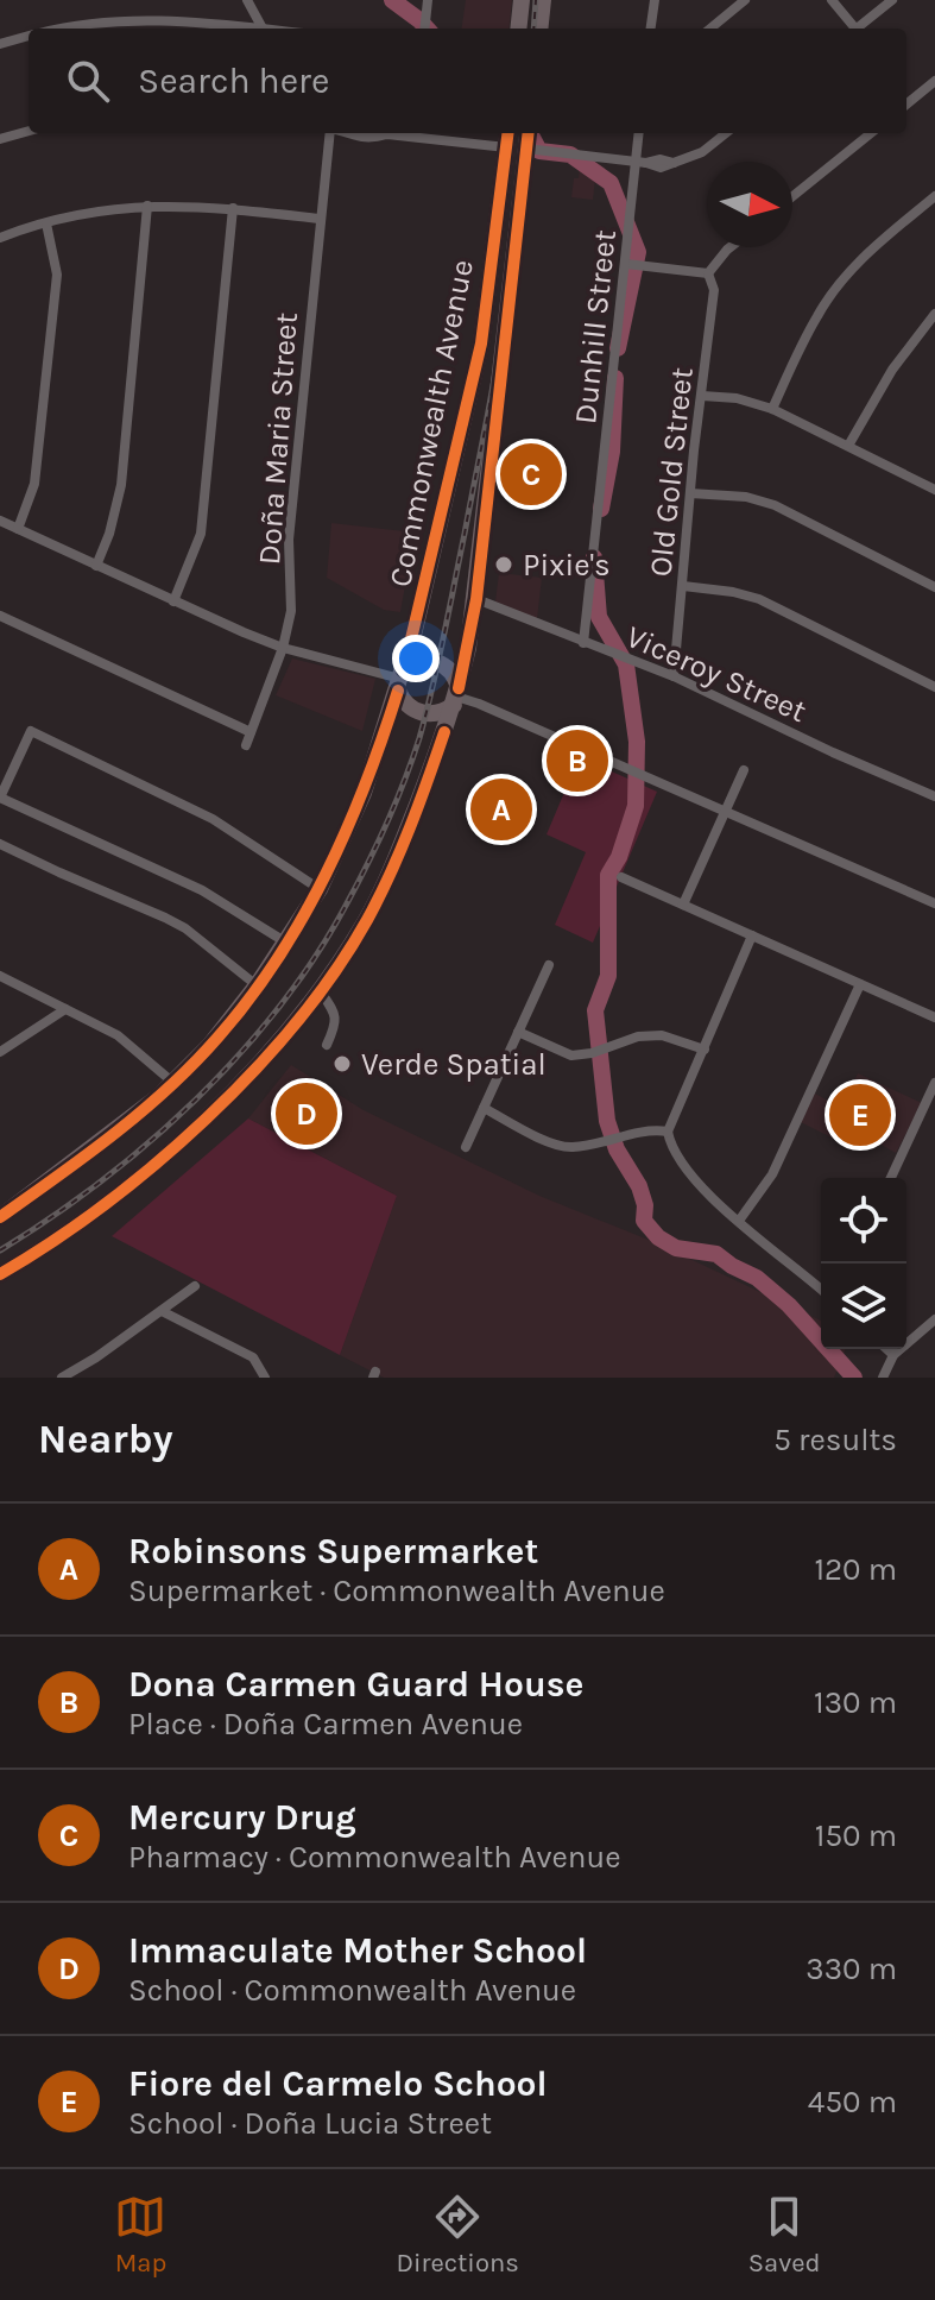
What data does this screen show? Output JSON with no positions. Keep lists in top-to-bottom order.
{
  "streets": {
    "main road": ["Commonwealth Avenue"],
    "street": [
      "Dunhill Street",
      "Doña Maria Street",
      "Old Gold Street",
      "Viceroy Street"
    ]
  },
  "crossings": [
    ["Dunhill Street", "Viceroy Street"],
    ["Commonwealth Avenue", "Viceroy Street"],
    ["Old Gold Street", "Viceroy Street"]
  ],
  "places": ["Pixie's", "Verde Spatial"],
  "north": "right",
  "page": {
    "search": "Search here",
    "pins": [
      "C",
      "B",
      "A",
      "D",
      "E"
    ],
    "heading": ["Nearby", "5 results"],
    "list": [
      {
        "mark": "A",
        "name": "Robinsons Supermarket",
        "note": "Supermarket · Commonwealth Avenue",
        "value": "120 m"
      },
      {
        "mark": "B",
        "name": "Dona Carmen Guard House",
        "note": "Place · Doña Carmen Avenue",
        "value": "130 m"
      },
      {
        "mark": "C",
        "name": "Mercury Drug",
        "note": "Pharmacy · Commonwealth Avenue",
        "value": "150 m"
      },
      {
        "mark": "D",
        "name": "Immaculate Mother School",
        "note": "School · Commonwealth Avenue",
        "value": "330 m"
      },
      {
        "mark": "E",
        "name": "Fiore del Carmelo School",
        "note": "School · Doña Lucia Street",
        "value": "450 m"
      }
    ],
    "nav": ["Map", "Directions", "Saved"]
  }
}
